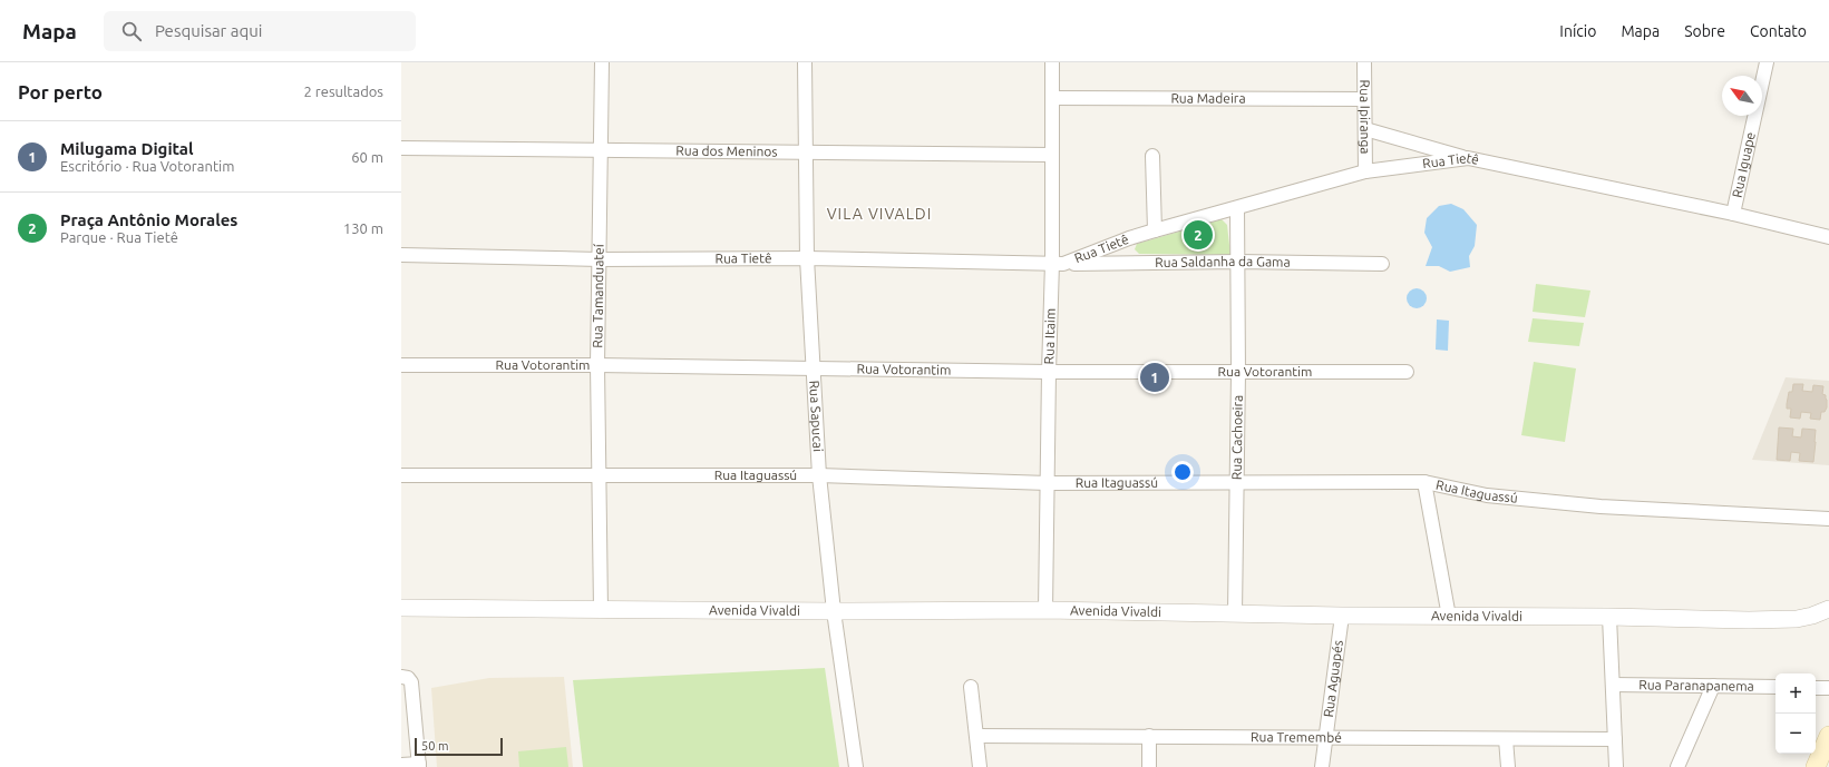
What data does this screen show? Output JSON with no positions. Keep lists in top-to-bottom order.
{
  "streets": {
    "street": [
      "Rua Madeira",
      "Rua Ipiranga",
      "Rua dos Meninos",
      "Rua Tietê",
      "Rua Iguape",
      "Rua Saldanha da Gama",
      "Rua Tamanduateí",
      "Rua Itaim",
      "Rua Votorantim",
      "Rua Sapucai",
      "Rua Cachoeira",
      "Rua Itaguassú",
      "Avenida Vivaldi",
      "Rua Aguapés",
      "Rua Paranapanema",
      "Rua Tremembé"
    ]
  },
  "crossings": [
    ["Rua Madeira", "Rua Ipiranga"],
    ["Rua Madeira", "Rua Itaim"],
    ["Rua Ipiranga", "Rua Tietê"],
    ["Rua dos Meninos", "Rua Tamanduateí"],
    ["Rua dos Meninos", "Rua Itaim"],
    ["Rua dos Meninos", "Rua Sapucai"],
    ["Rua Tietê", "Rua Iguape"],
    ["Rua Tietê", "Rua Saldanha da Gama"],
    ["Rua Tietê", "Rua Tamanduateí"],
    ["Rua Tietê", "Rua Itaim"],
    ["Rua Tietê", "Rua Sapucai"],
    ["Rua Tietê", "Rua Cachoeira"],
    ["Rua Saldanha da Gama", "Rua Itaim"],
    ["Rua Saldanha da Gama", "Rua Cachoeira"],
    ["Rua Tamanduateí", "Rua Votorantim"],
    ["Rua Tamanduateí", "Rua Itaguassú"],
    ["Rua Tamanduateí", "Avenida Vivaldi"],
    ["Rua Itaim", "Rua Votorantim"],
    ["Rua Itaim", "Rua Itaguassú"],
    ["Rua Itaim", "Avenida Vivaldi"],
    ["Rua Votorantim", "Rua Sapucai"],
    ["Rua Votorantim", "Rua Cachoeira"],
    ["Rua Sapucai", "Rua Itaguassú"],
    ["Rua Sapucai", "Avenida Vivaldi"],
    ["Rua Cachoeira", "Rua Itaguassú"],
    ["Rua Cachoeira", "Avenida Vivaldi"],
    ["Avenida Vivaldi", "Rua Aguapés"],
    ["Rua Aguapés", "Rua Tremembé"]
  ],
  "districts": ["VILA VIVALDI"],
  "scale_bar": "50 m",
  "north": "top left",
  "page": {
    "header": "Mapa",
    "search": "Pesquisar aqui",
    "nav": [
      "Início",
      "Mapa",
      "Sobre",
      "Contato"
    ],
    "heading": ["Por perto", "2 resultados"],
    "list": [
      {
        "mark": "1",
        "name": "Milugama Digital",
        "note": "Escritório · Rua Votorantim",
        "value": "60 m"
      },
      {
        "mark": "2",
        "name": "Praça Antônio Morales",
        "note": "Parque · Rua Tietê",
        "value": "130 m"
      }
    ],
    "pins": ["2", "1"],
    "map_buttons": ["+", "−"],
    "scale": "50 m"
  }
}
